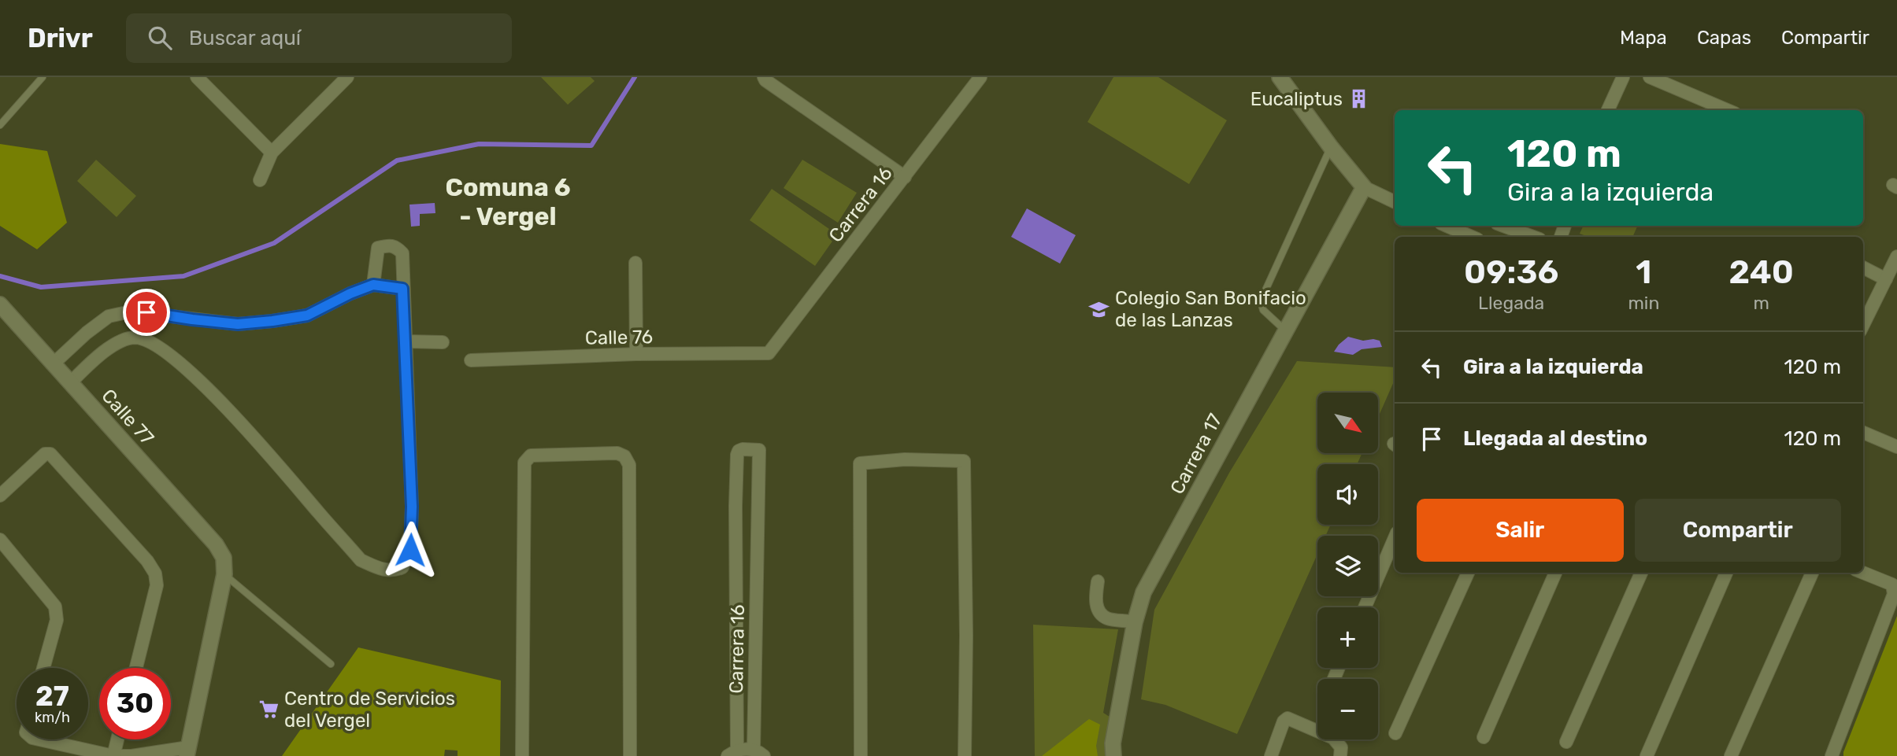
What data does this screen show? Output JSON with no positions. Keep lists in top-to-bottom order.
{
  "streets": {
    "street": [
      "Carrera 16",
      "Calle 76",
      "Calle 77",
      "Carrera 17"
    ]
  },
  "crossings": [
    ["Carrera 16", "Calle 76"]
  ],
  "districts": ["Comuna 6 - Vergel"],
  "places": {
    "building": ["Eucaliptus"],
    "school or university": ["Colegio San Bonifacio de las Lanzas"],
    "supermarket": ["Centro de Servicios del Vergel"]
  },
  "north": "bottom right",
  "page": {
    "header": "Drivr",
    "search": "Buscar aquí",
    "nav": ["Mapa", "Capas", "Compartir"],
    "turn": ["120 m", "Gira a la izquierda"],
    "eta": [
      "09:36",
      "Llegada",
      "1",
      "min",
      "240",
      "m"
    ],
    "list": [
      {
        "name": "Gira a la izquierda",
        "value": "120 m"
      },
      {
        "name": "Llegada al destino",
        "value": "120 m"
      }
    ],
    "map_buttons": ["+", "−"],
    "buttons": ["Salir", "Compartir"],
    "speed": "27 km/h",
    "limit": "30"
  }
}
